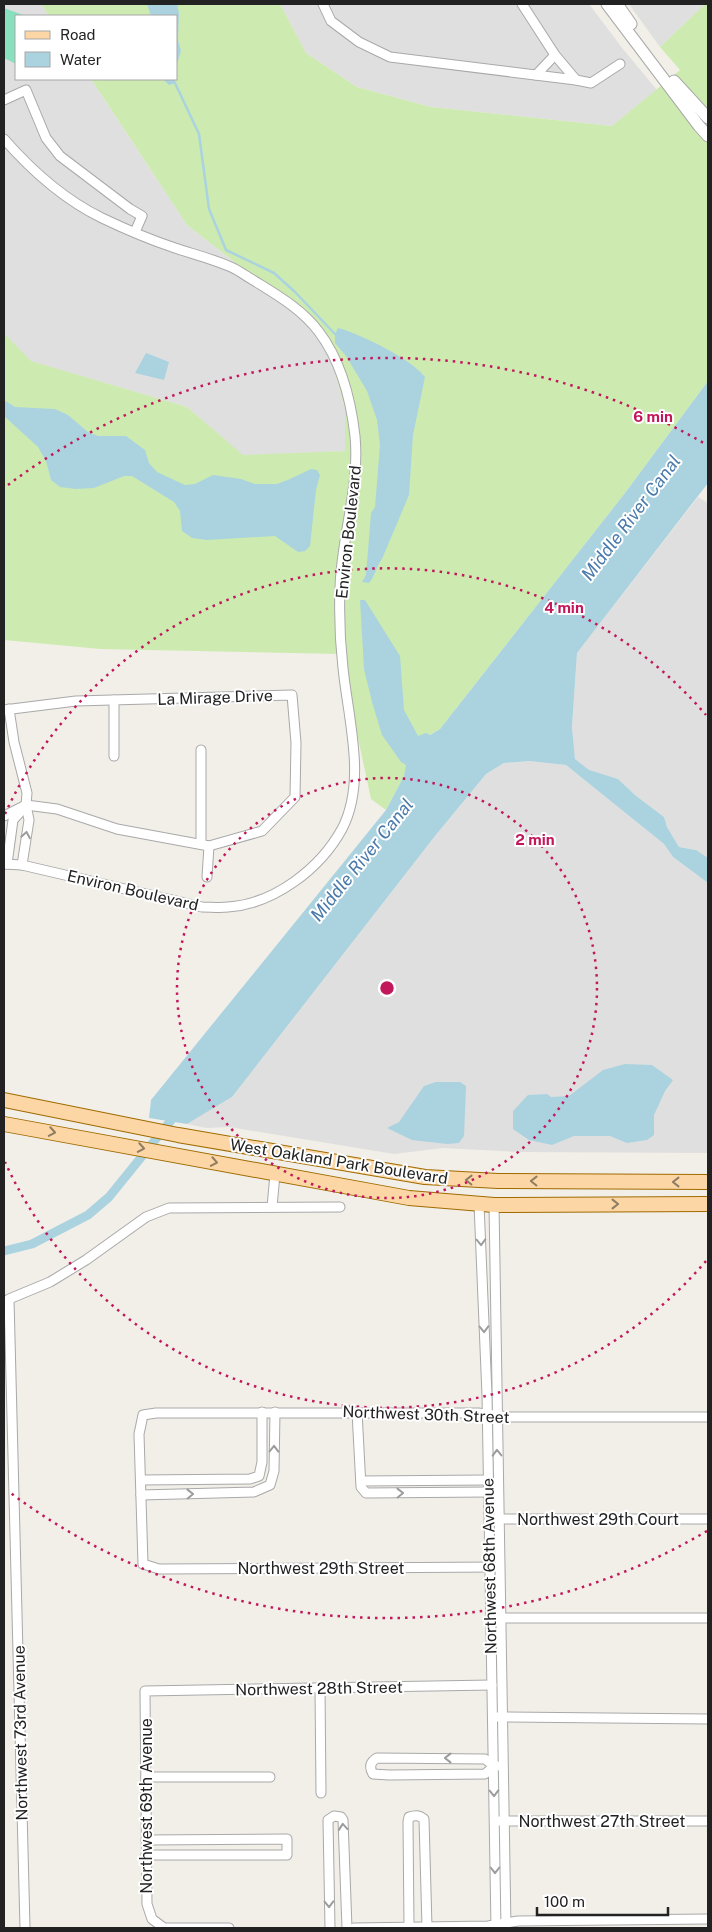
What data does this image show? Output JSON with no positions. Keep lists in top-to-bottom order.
{
  "streets": {
    "main road": ["West Oakland Park Boulevard"],
    "street": [
      "Environ Boulevard",
      "La Mirage Drive",
      "Northwest 30th Street",
      "Northwest 29th Court",
      "Northwest 68th Avenue",
      "Northwest 29th Street",
      "Northwest 28th Street",
      "Northwest 73rd Avenue",
      "Northwest 69th Avenue",
      "Northwest 27th Street"
    ]
  },
  "crossings": [
    ["Environ Boulevard", "La Mirage Drive"],
    ["West Oakland Park Boulevard", "Northwest 68th Avenue"],
    ["Northwest 30th Street", "Northwest 68th Avenue"],
    ["Northwest 29th Court", "Northwest 68th Avenue"],
    ["Northwest 68th Avenue", "Northwest 29th Street"],
    ["Northwest 68th Avenue", "Northwest 28th Street"],
    ["Northwest 68th Avenue", "Northwest 27th Street"],
    ["Northwest 28th Street", "Northwest 69th Avenue"]
  ],
  "water": ["Middle River Canal"],
  "legend": ["Road", "Water"],
  "scale_bar": "100 m",
  "rings": ["6 min", "4 min", "2 min"]
}
